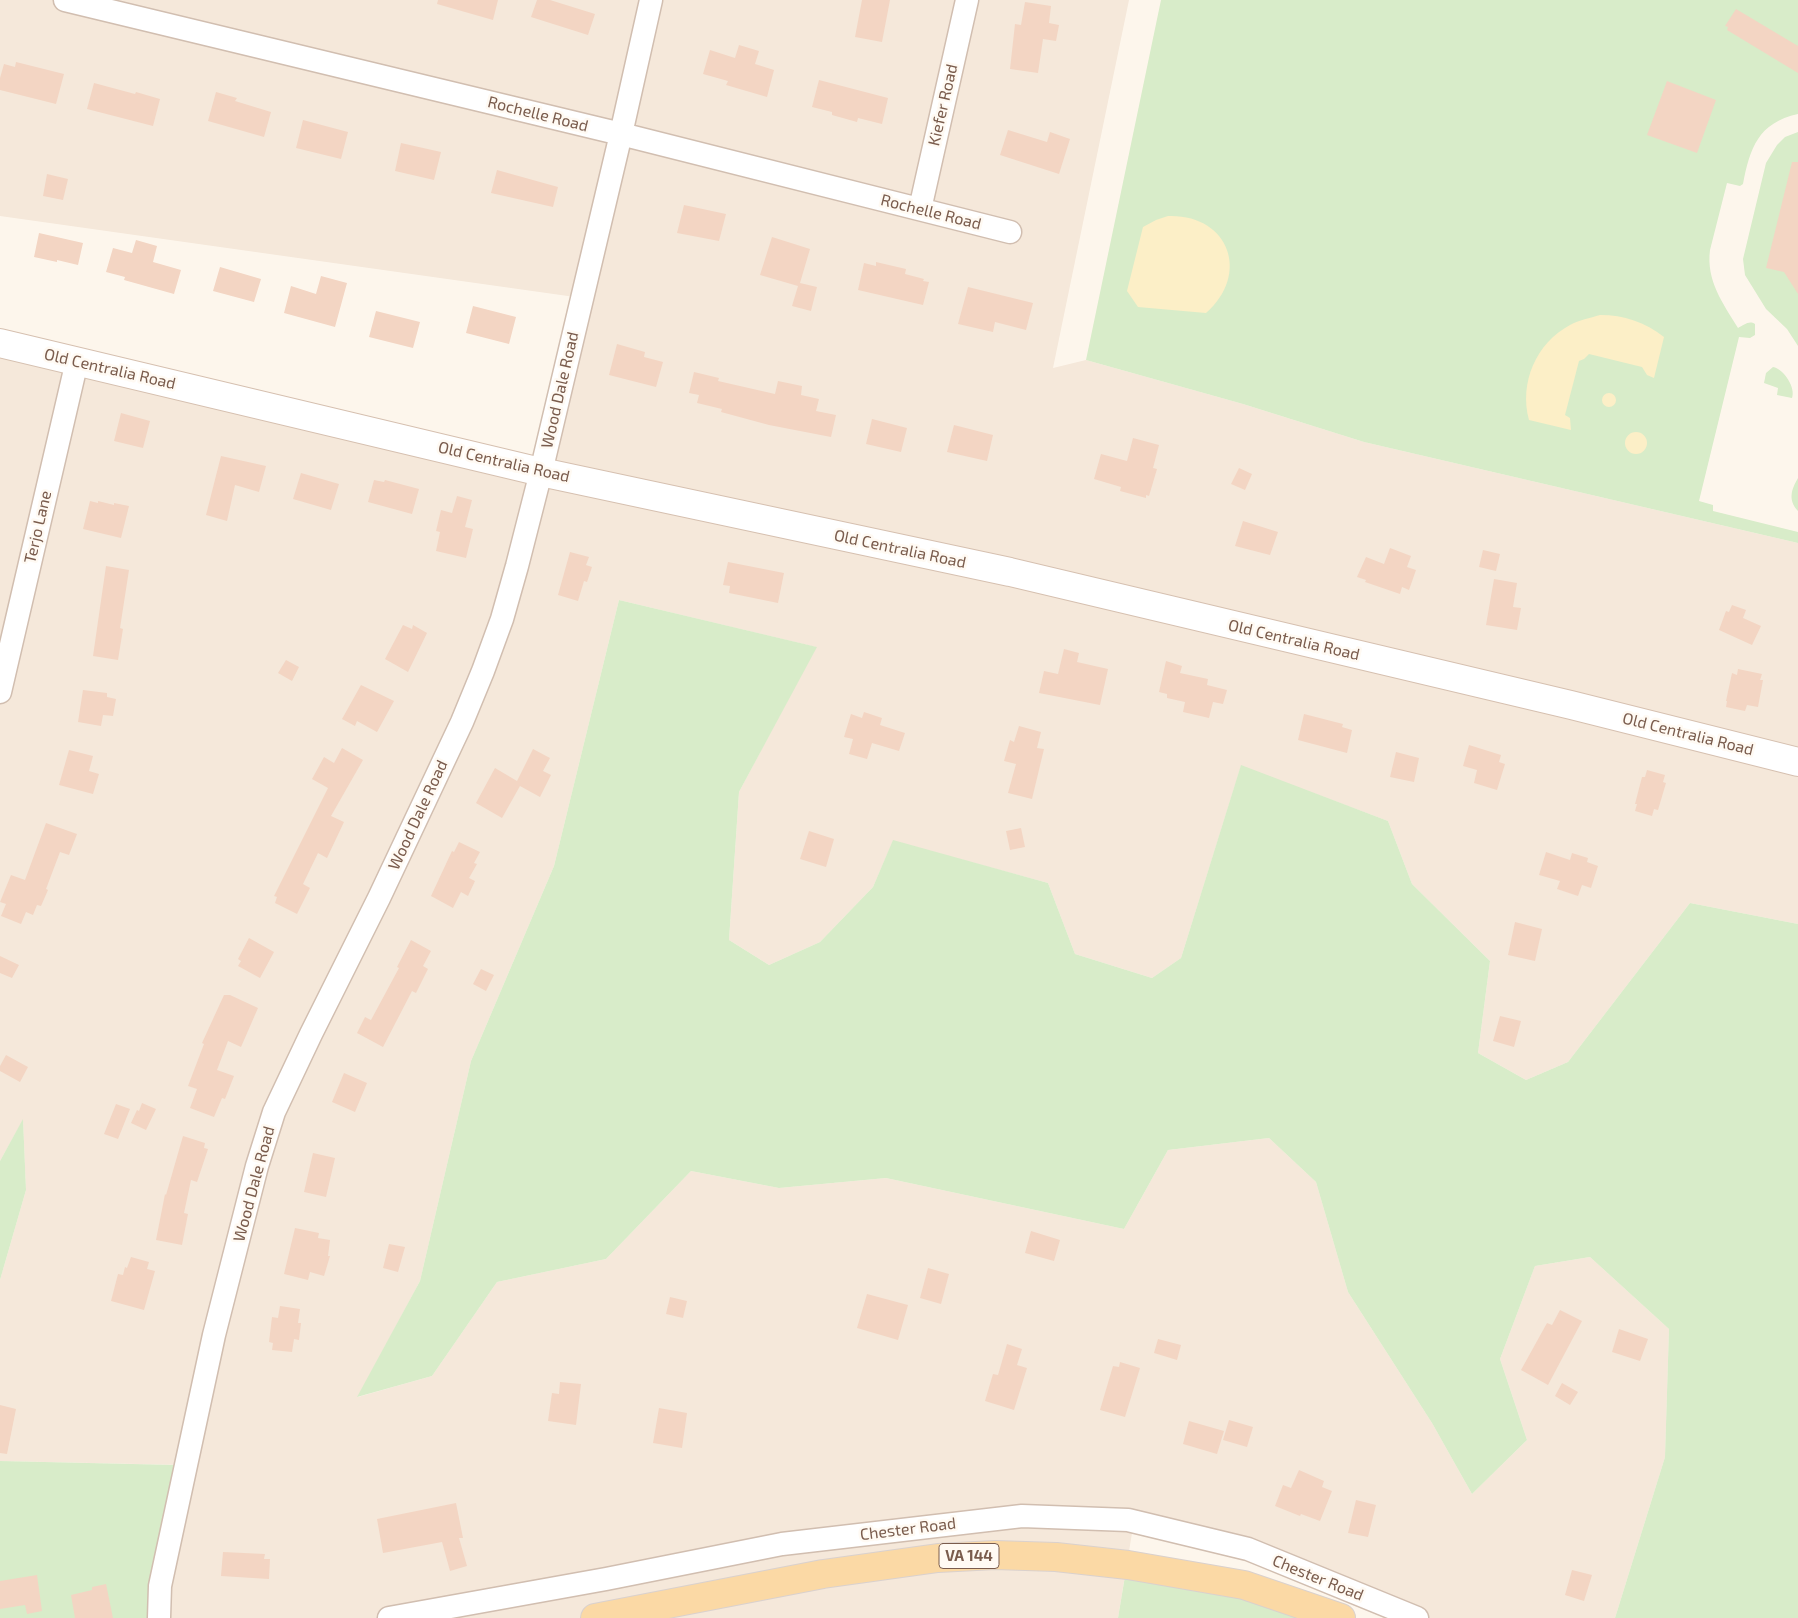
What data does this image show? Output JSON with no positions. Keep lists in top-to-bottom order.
{
  "streets": {
    "main road": ["Chester Road", "VA 144"],
    "street": [
      "Kiefer Road",
      "Rochelle Road",
      "Old Centralia Road",
      "Wood Dale Road",
      "Terjo Lane"
    ]
  },
  "crossings": [
    ["Kiefer Road", "Rochelle Road"],
    ["Rochelle Road", "Wood Dale Road"],
    ["Old Centralia Road", "Wood Dale Road"],
    ["Old Centralia Road", "Terjo Lane"]
  ]
}
